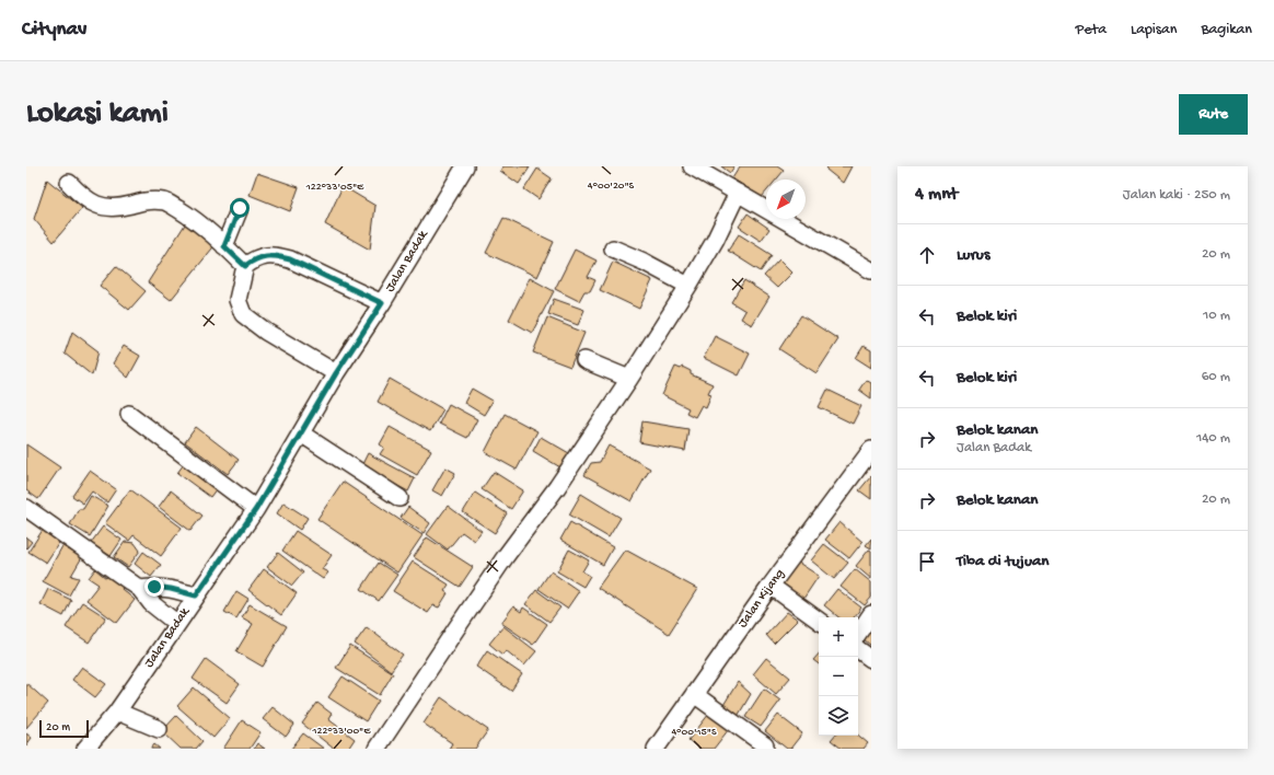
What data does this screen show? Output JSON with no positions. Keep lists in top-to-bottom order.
{
  "streets": {
    "street": ["Jalan Badak", "Jalan Kijang"]
  },
  "scale_bar": "20 m",
  "north": "bottom left",
  "page": {
    "header": "Citynav",
    "nav": ["Peta", "Lapisan", "Bagikan"],
    "buttons": "Rute",
    "title": "Lokasi kami",
    "heading": ["4 mnt", "Jalan kaki · 250 m"],
    "list": [
      ["Lurus", "20 m"],
      ["Belok kiri", "10 m"],
      ["Belok kiri", "60 m"],
      ["Belok kanan", "Jalan Badak", "140 m"],
      ["Belok kanan", "20 m"],
      "Tiba di tujuan"
    ],
    "map_buttons": ["+", "−"],
    "scale": "20 m"
  },
  "coordinates": [
    "4°00'20\"S",
    "122°33'05\"E",
    "122°33'00\"E",
    "4°00'15\"S"
  ]
}
